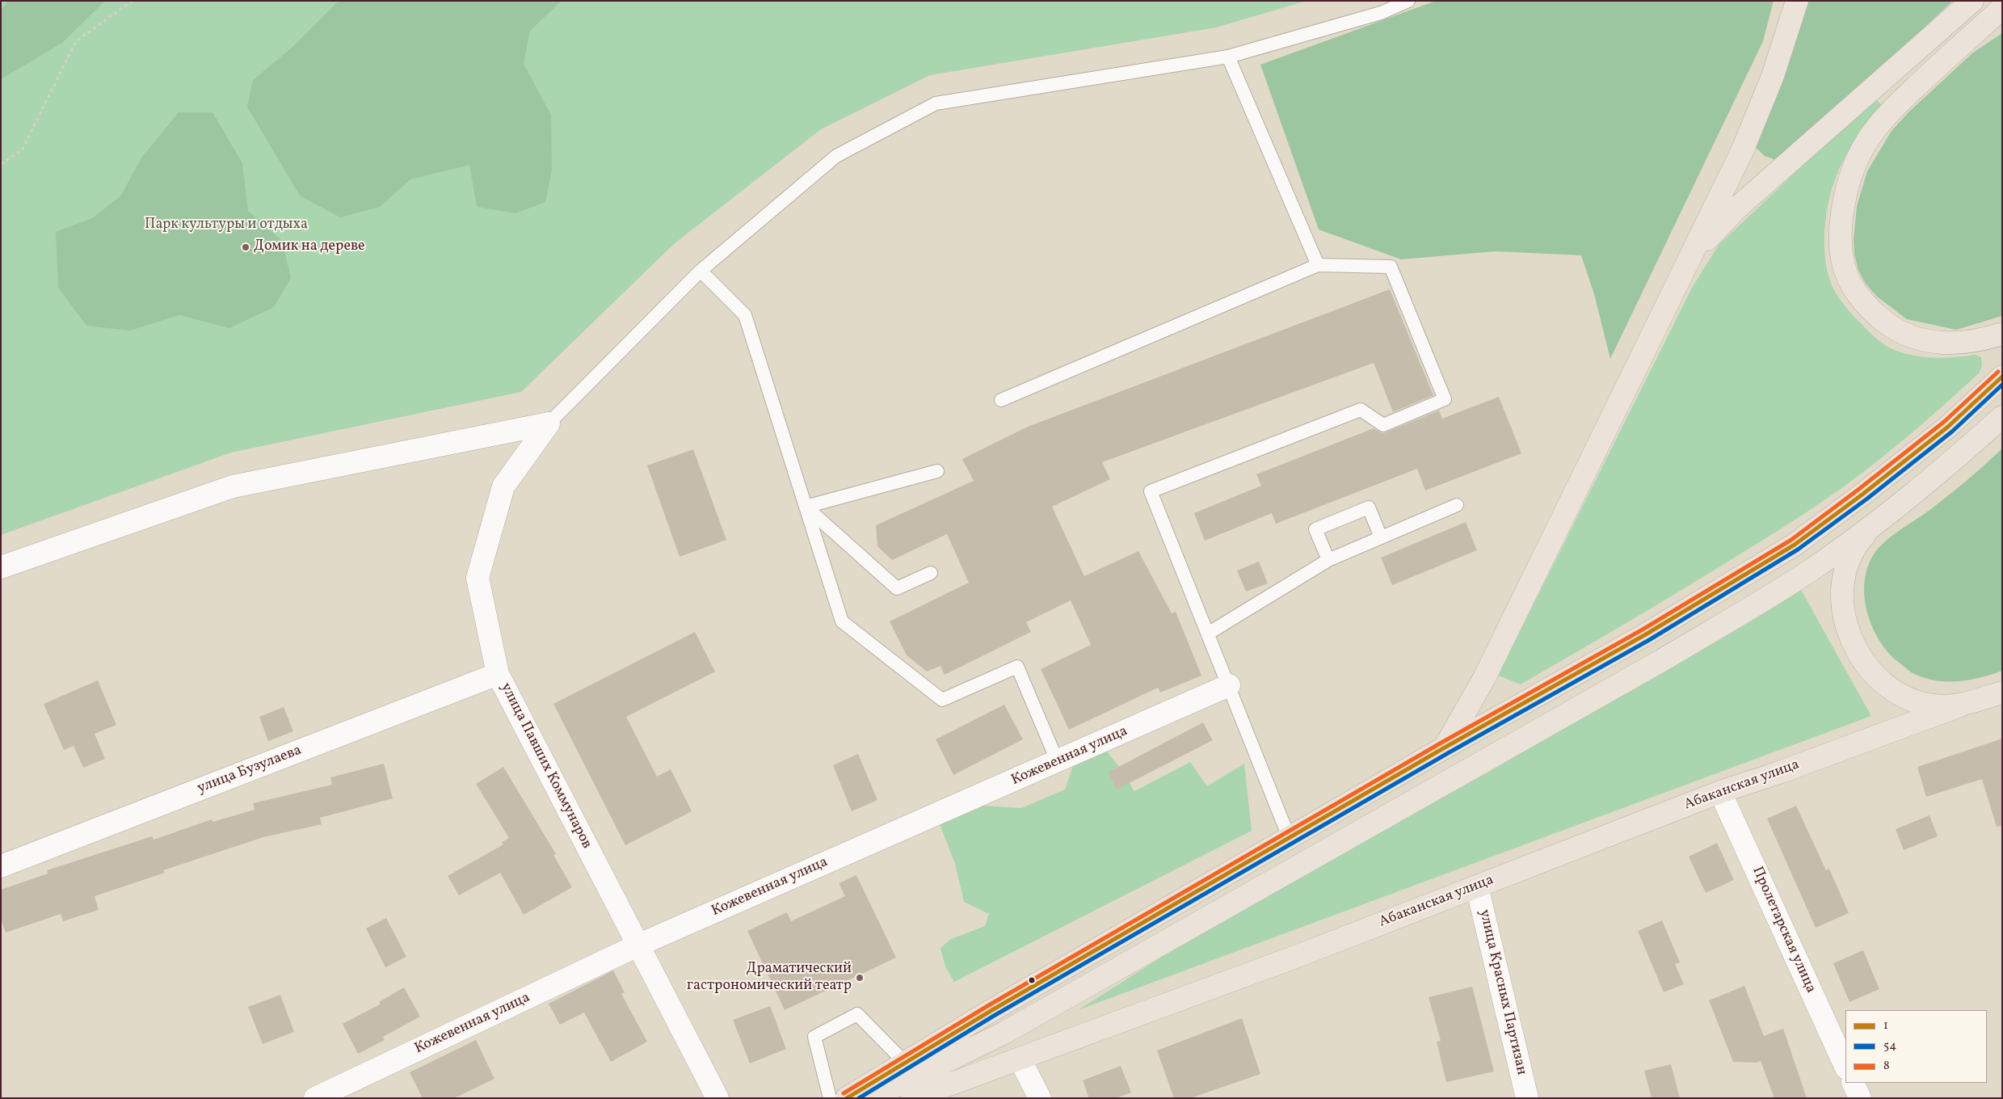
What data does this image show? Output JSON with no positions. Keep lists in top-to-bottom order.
{
  "streets": {
    "main road": ["Абаканская улица"],
    "street": [
      "Кожевенная улица",
      "улица Павших Коммунаров",
      "улица Бузулаева",
      "Пролетарская улица",
      "улица Красных Партизан"
    ]
  },
  "crossings": [
    ["Кожевенная улица", "улица Павших Коммунаров"],
    ["улица Павших Коммунаров", "улица Бузулаева"],
    ["Абаканская улица", "Пролетарская улица"],
    ["Абаканская улица", "улица Красных Партизан"]
  ],
  "parks": ["Парк культуры и отдыха"],
  "places": ["Домик на дереве", "Драматический гастрономический театр"],
  "lines": ["transit line 8", "transit line 1", "transit line 54"],
  "legend": ["1", "54", "8"]
}
